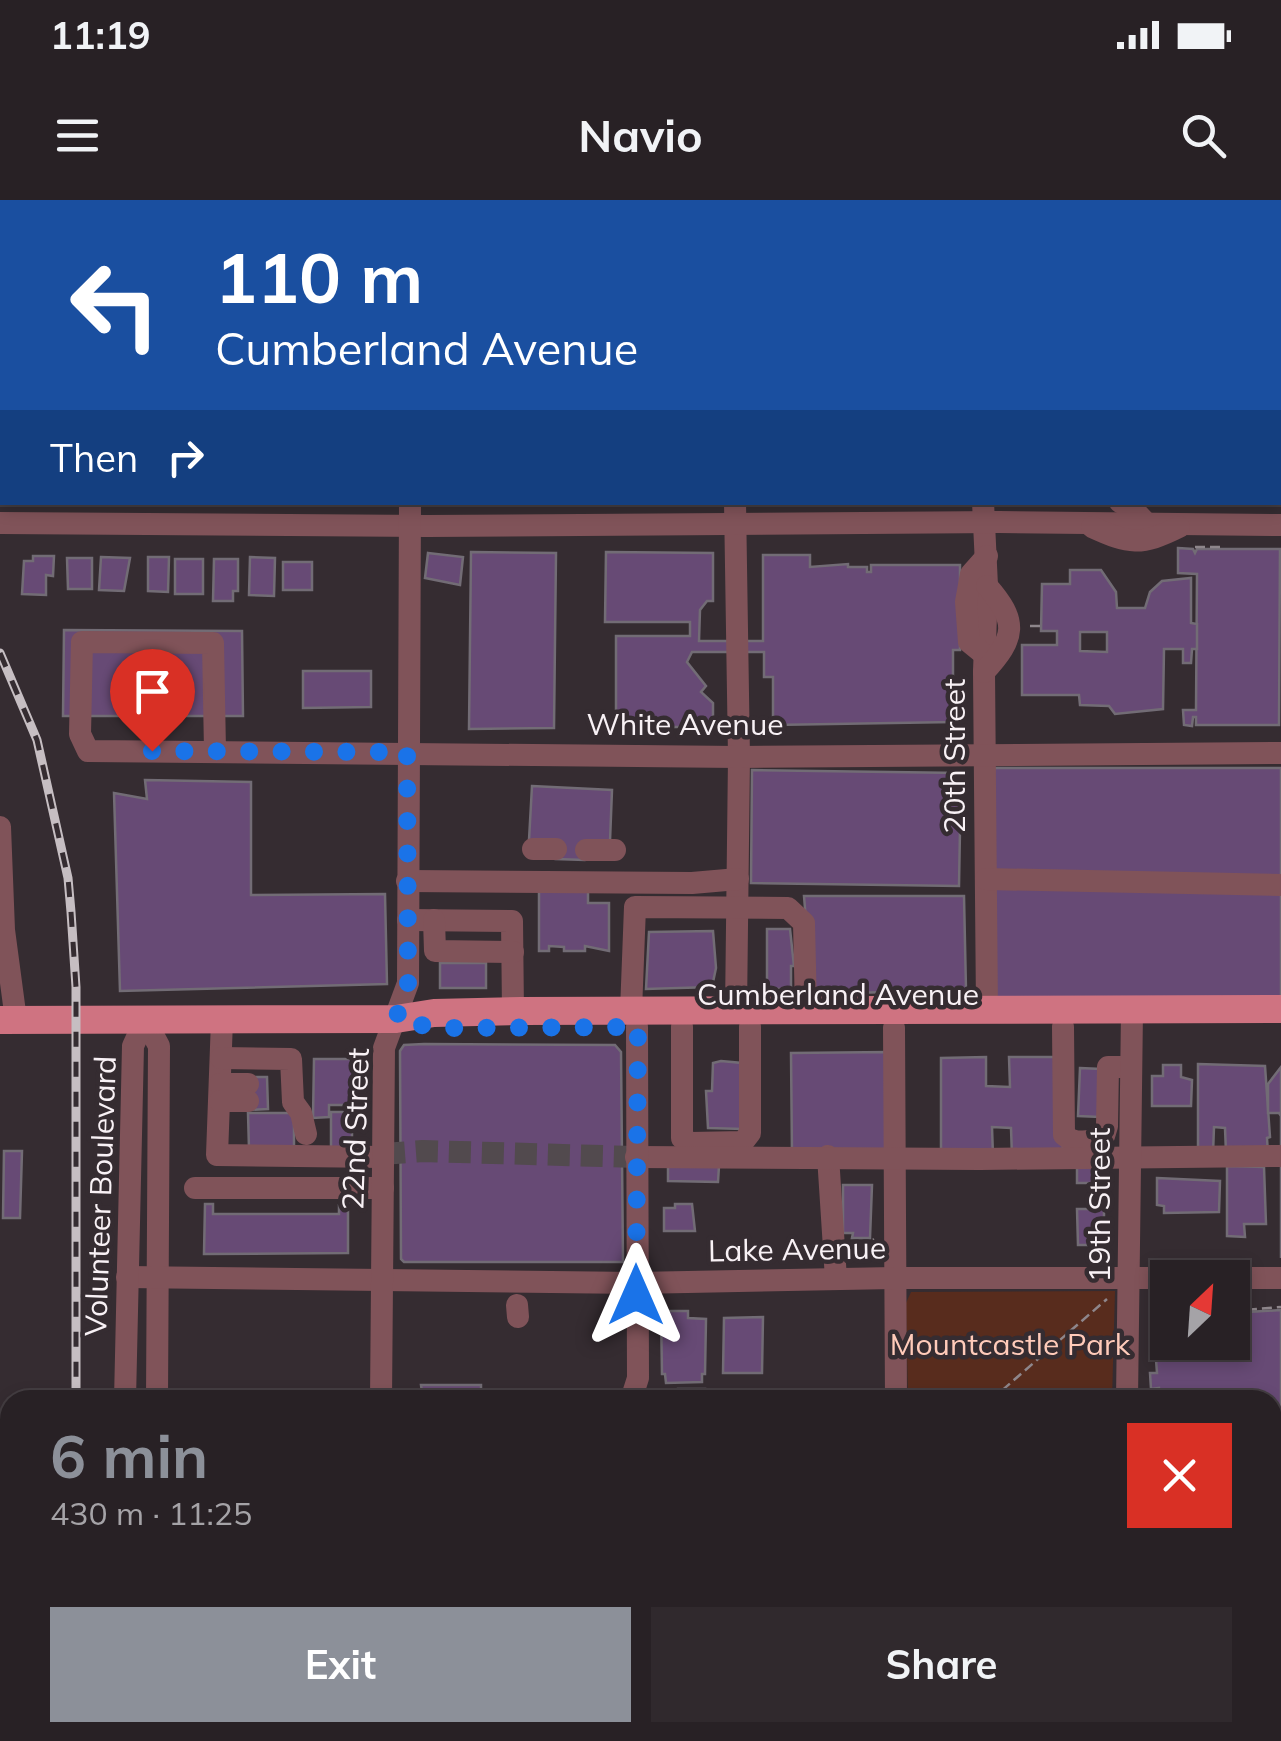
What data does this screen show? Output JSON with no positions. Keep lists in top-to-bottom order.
{
  "streets": {
    "main road": ["Cumberland Avenue"],
    "street": [
      "White Avenue",
      "20th Street",
      "22nd Street",
      "Volunteer Boulevard",
      "19th Street",
      "Lake Avenue"
    ]
  },
  "crossings": [
    ["White Avenue", "20th Street"],
    ["White Avenue", "22nd Street"],
    ["20th Street", "Cumberland Avenue"],
    ["Cumberland Avenue", "22nd Street"],
    ["Cumberland Avenue", "Volunteer Boulevard"],
    ["Cumberland Avenue", "19th Street"],
    ["22nd Street", "Lake Avenue"],
    ["Volunteer Boulevard", "Lake Avenue"],
    ["19th Street", "Lake Avenue"]
  ],
  "parks": ["Mountcastle Park"],
  "north": "top right",
  "page": {
    "status": "11:19",
    "header": "Navio",
    "turn": ["110 m", "Cumberland Avenue"],
    "then": "Then",
    "heading": ["6 min", "430 m · 11:25"],
    "buttons": ["Exit", "Share"]
  }
}
